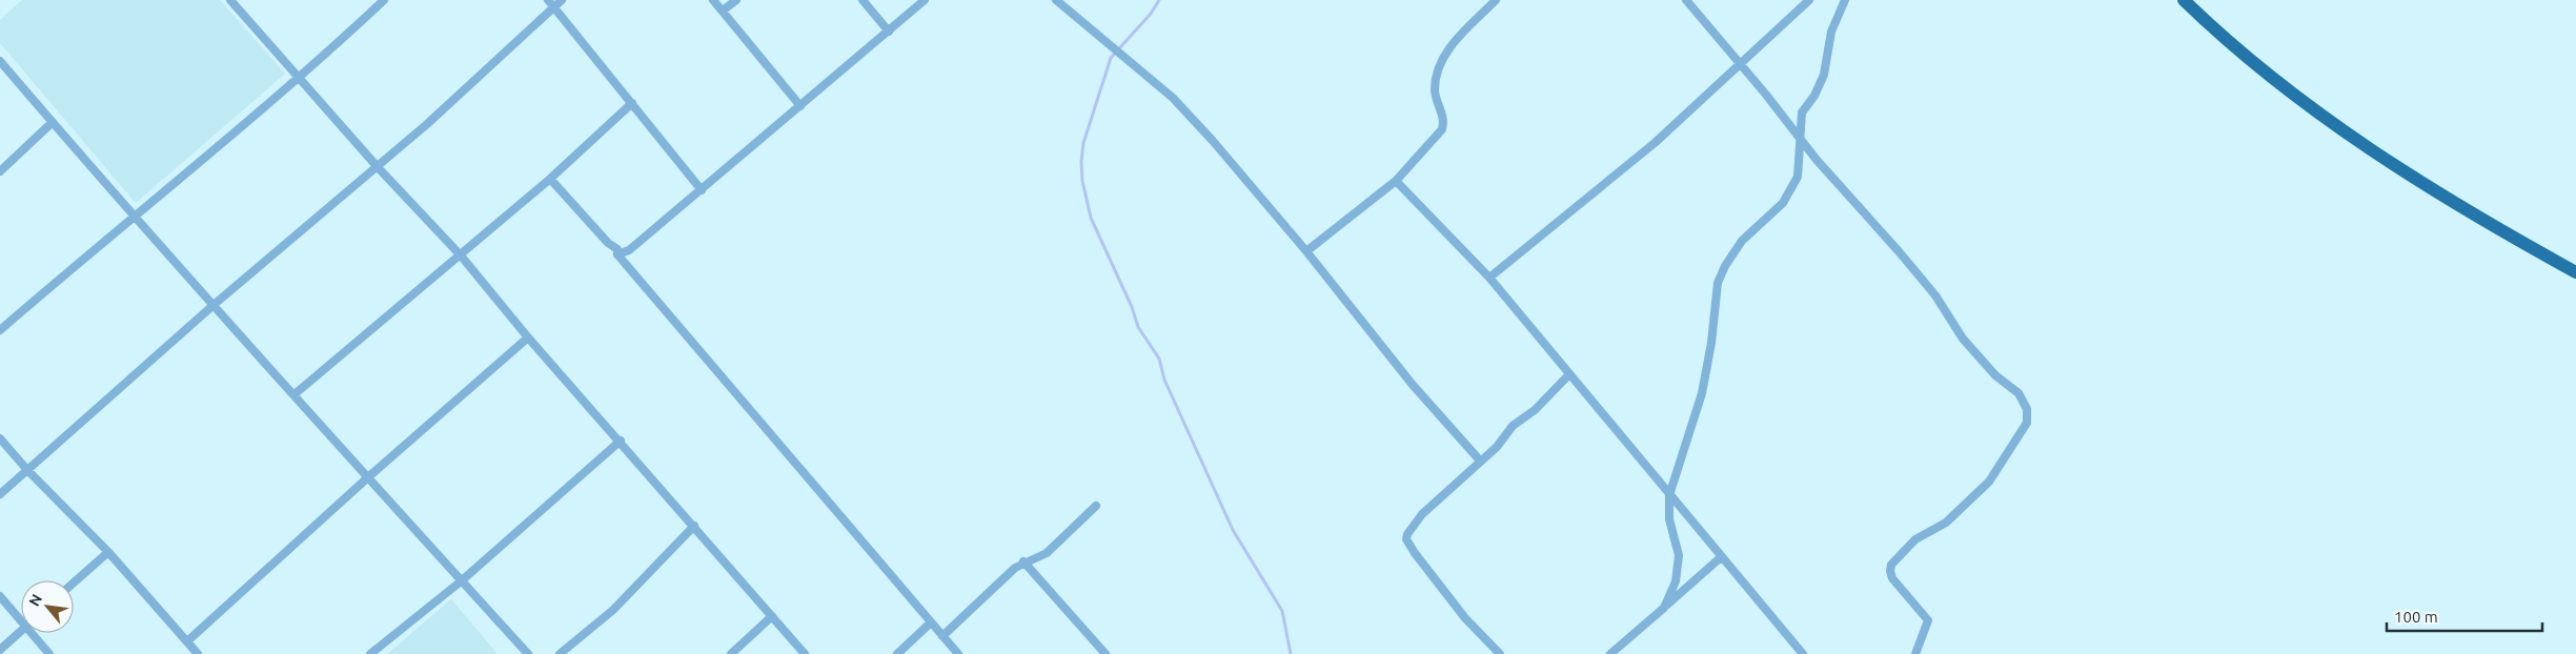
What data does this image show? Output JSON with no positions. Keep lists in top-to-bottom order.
{
  "scale_bar": "100 m",
  "north": "top left"
}
